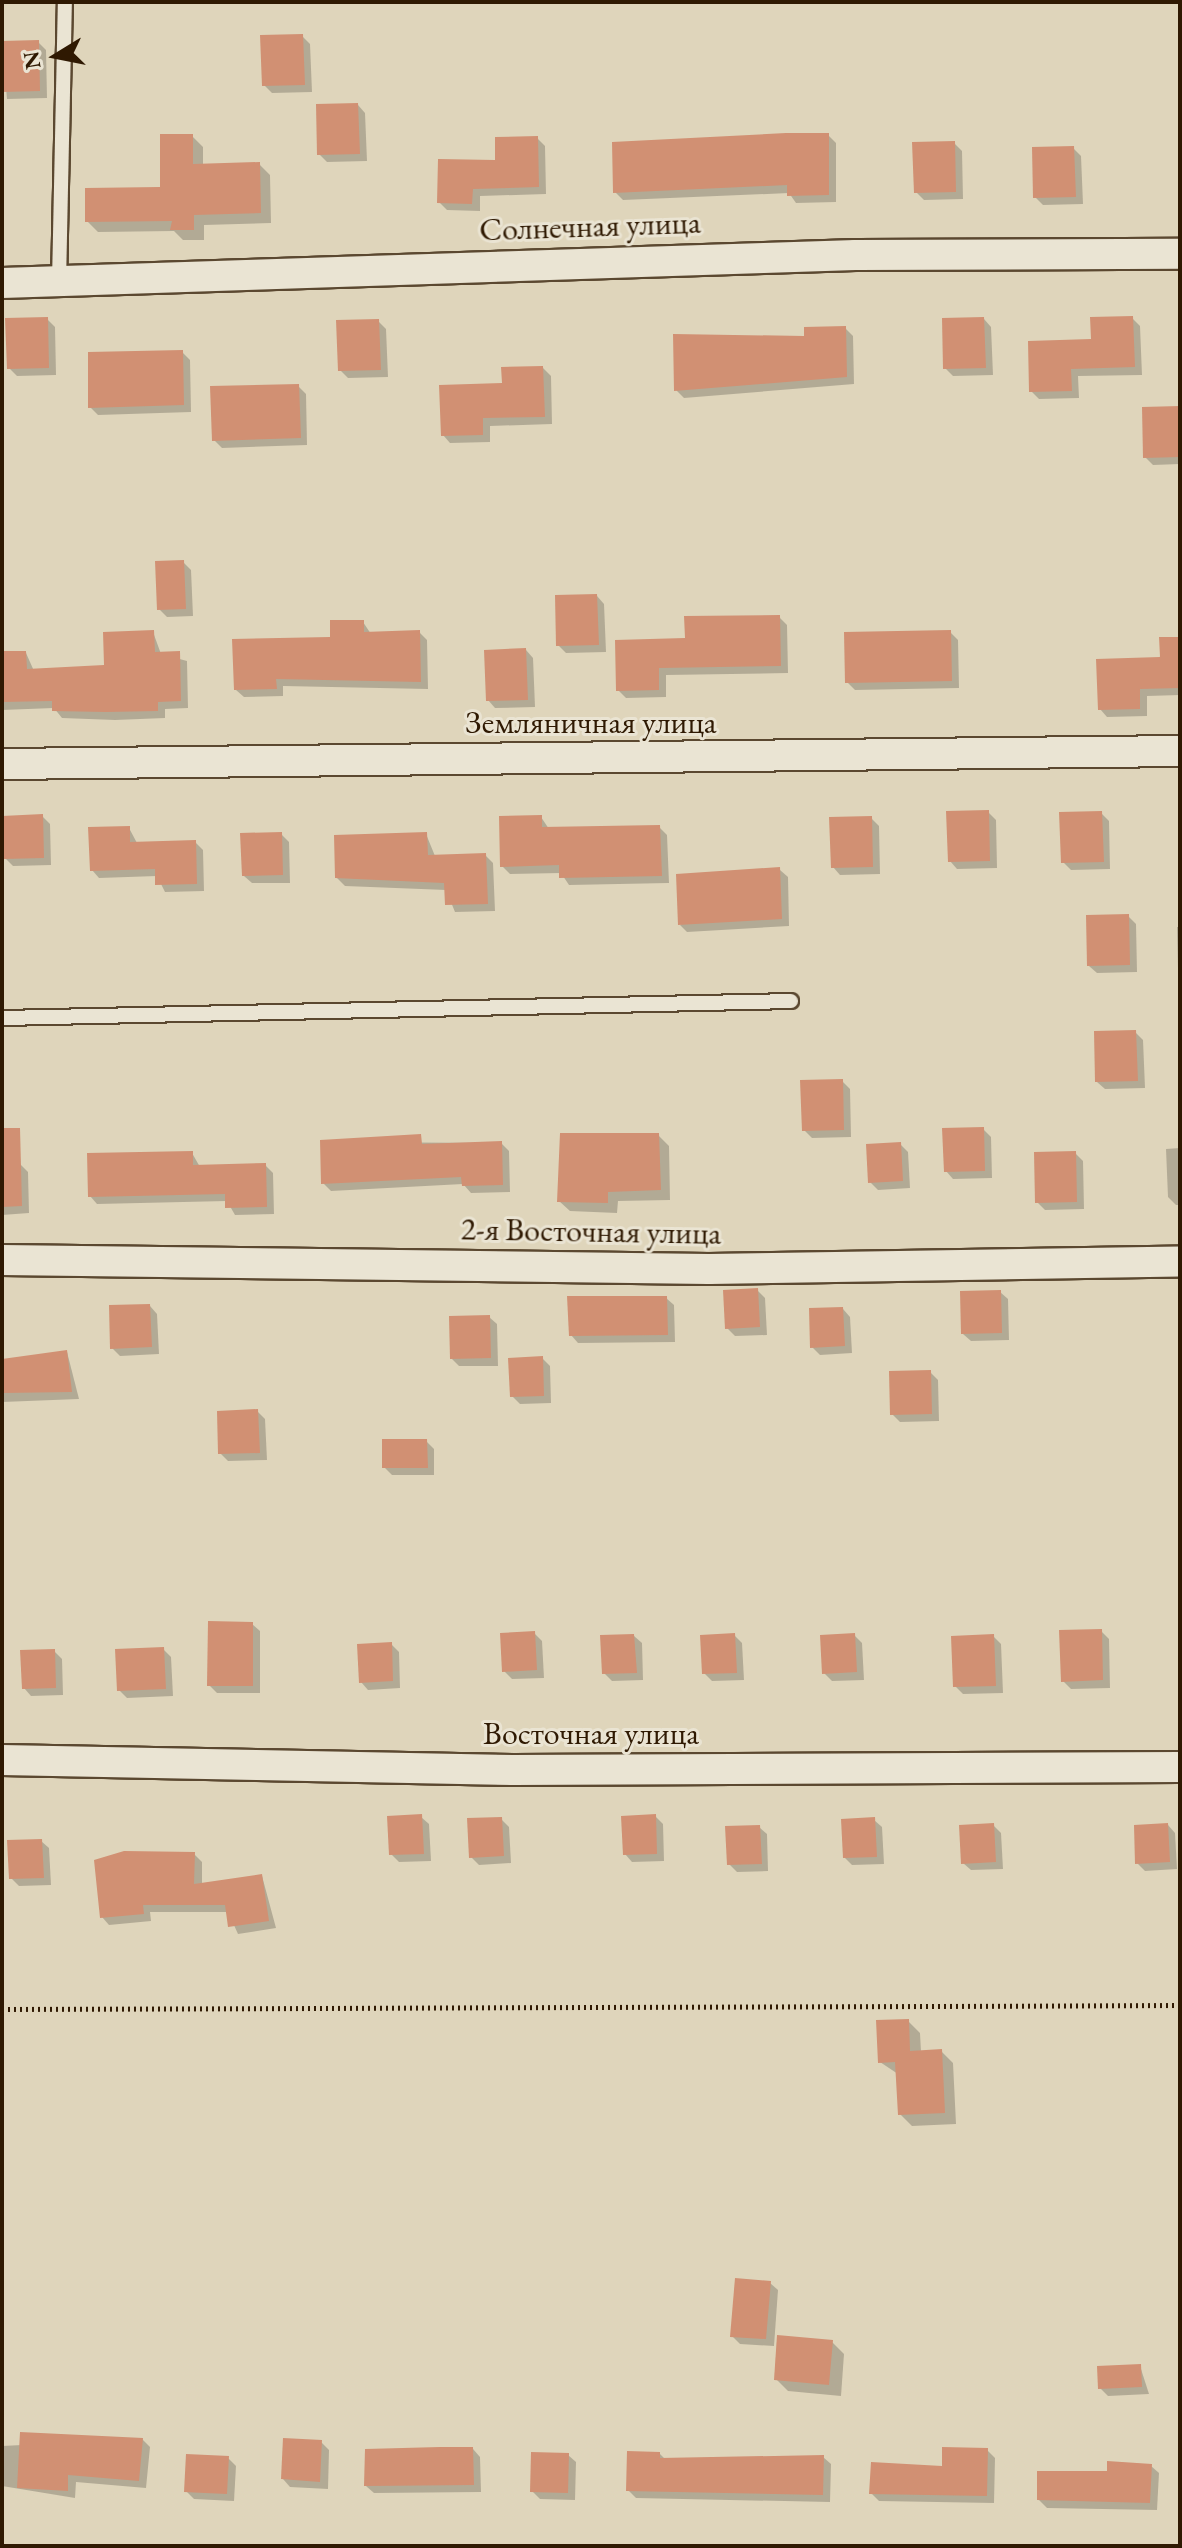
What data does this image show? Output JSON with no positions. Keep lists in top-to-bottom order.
{
  "streets": {
    "street": [
      "Солнечная улица",
      "Земляничная улица",
      "2-я Восточная улица",
      "Восточная улица"
    ]
  },
  "north": "left"
}
